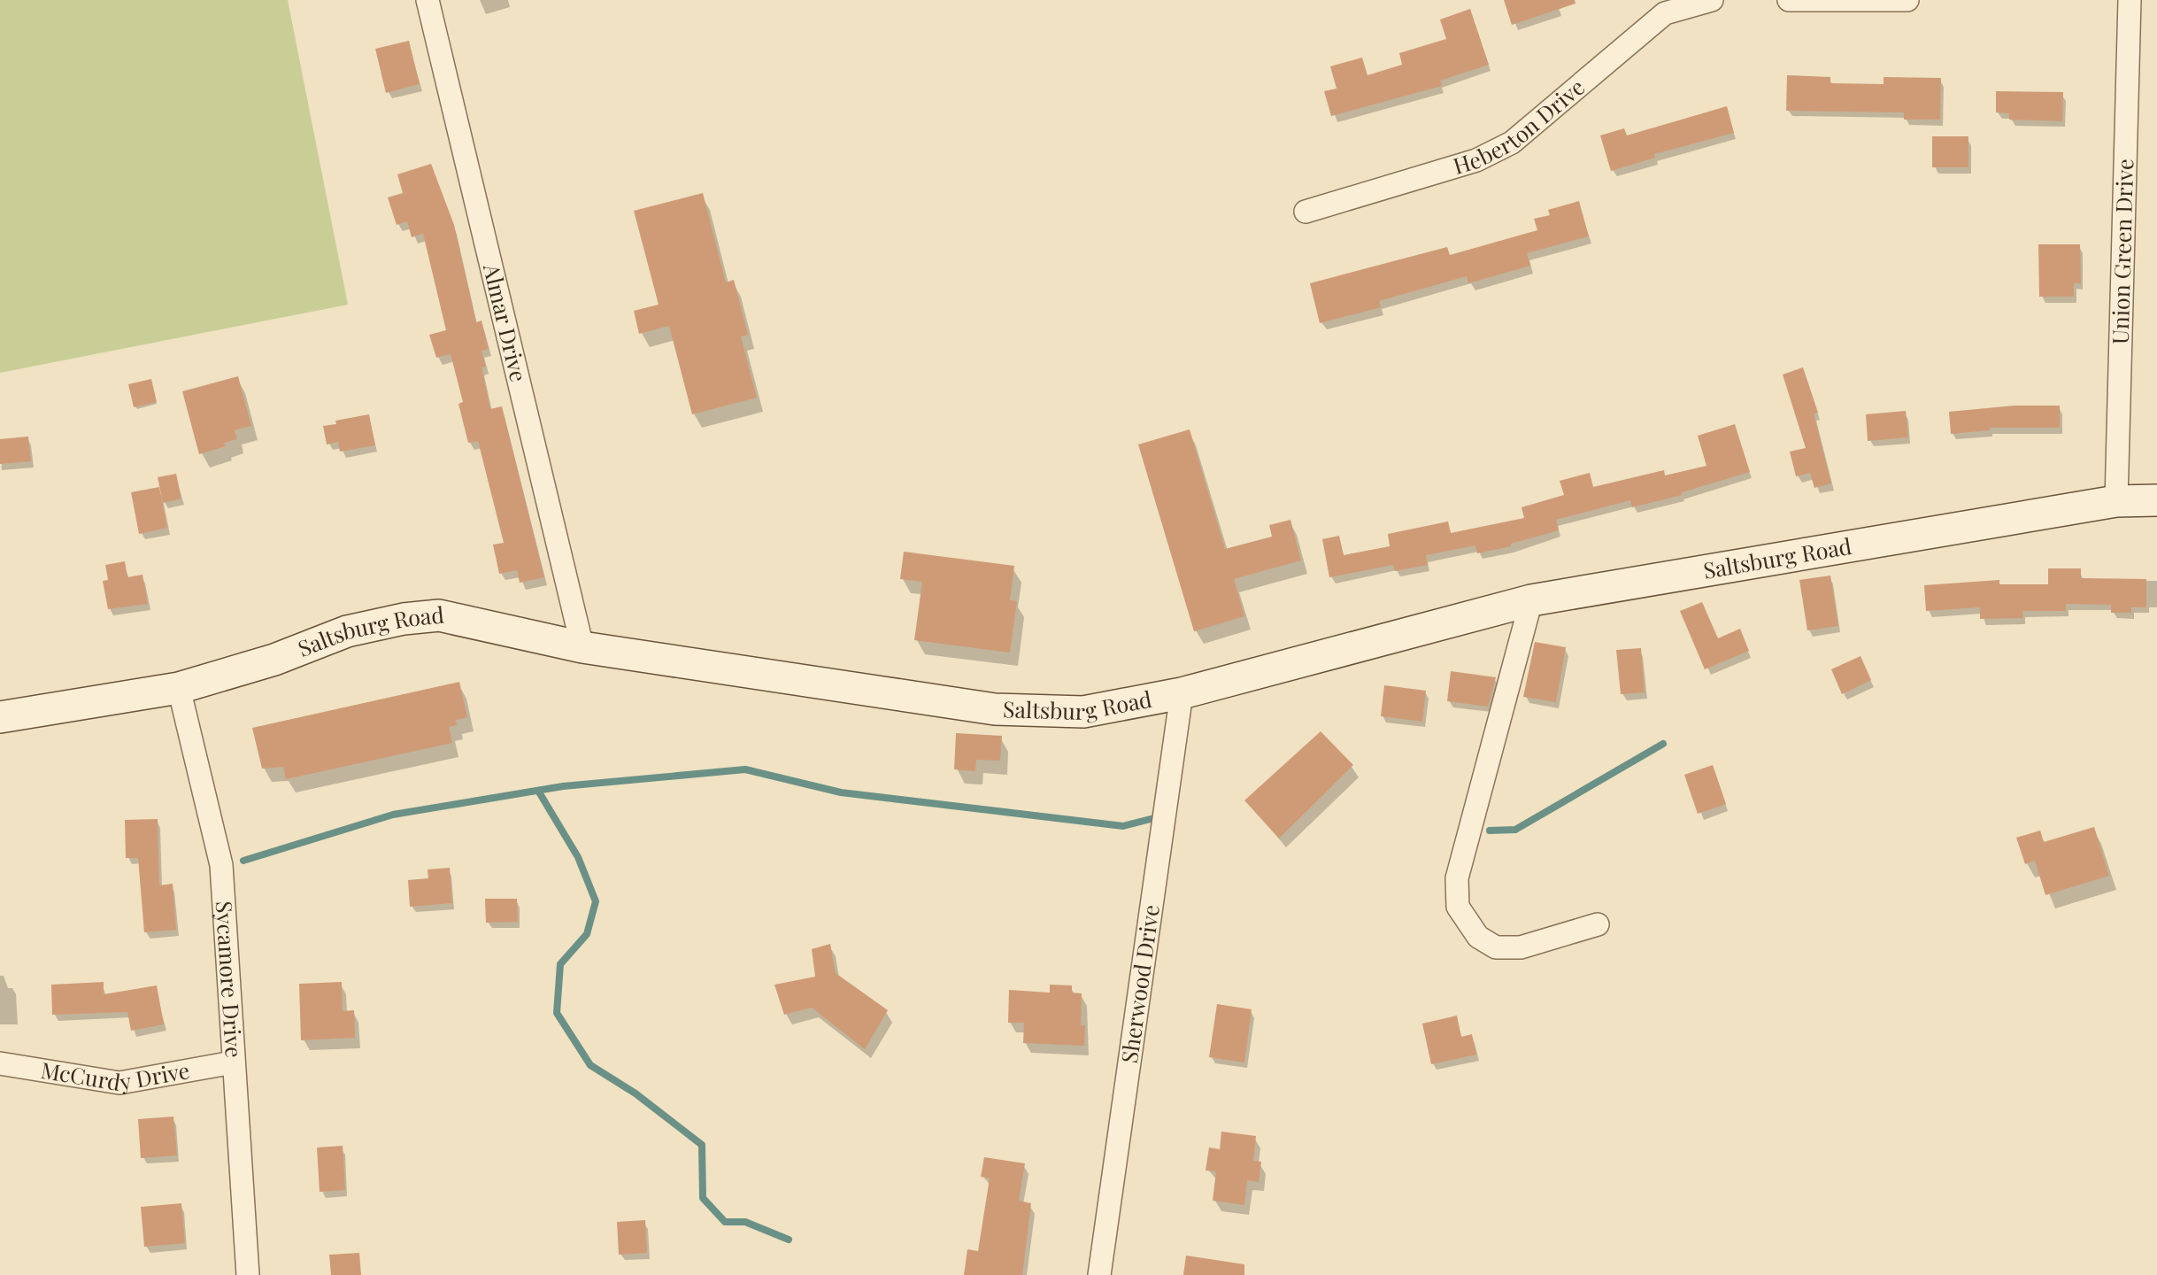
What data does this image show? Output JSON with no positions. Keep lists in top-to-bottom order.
{
  "streets": {
    "main road": ["Saltsburg Road"],
    "street": [
      "Heberton Drive",
      "Union Green Drive",
      "Almar Drive",
      "Sycamore Drive",
      "Sherwood Drive",
      "McCurdy Drive"
    ]
  },
  "crossings": [
    ["Union Green Drive", "Saltsburg Road"],
    ["Almar Drive", "Saltsburg Road"],
    ["Saltsburg Road", "Sycamore Drive"],
    ["Saltsburg Road", "Sherwood Drive"],
    ["Sycamore Drive", "McCurdy Drive"]
  ]
}
